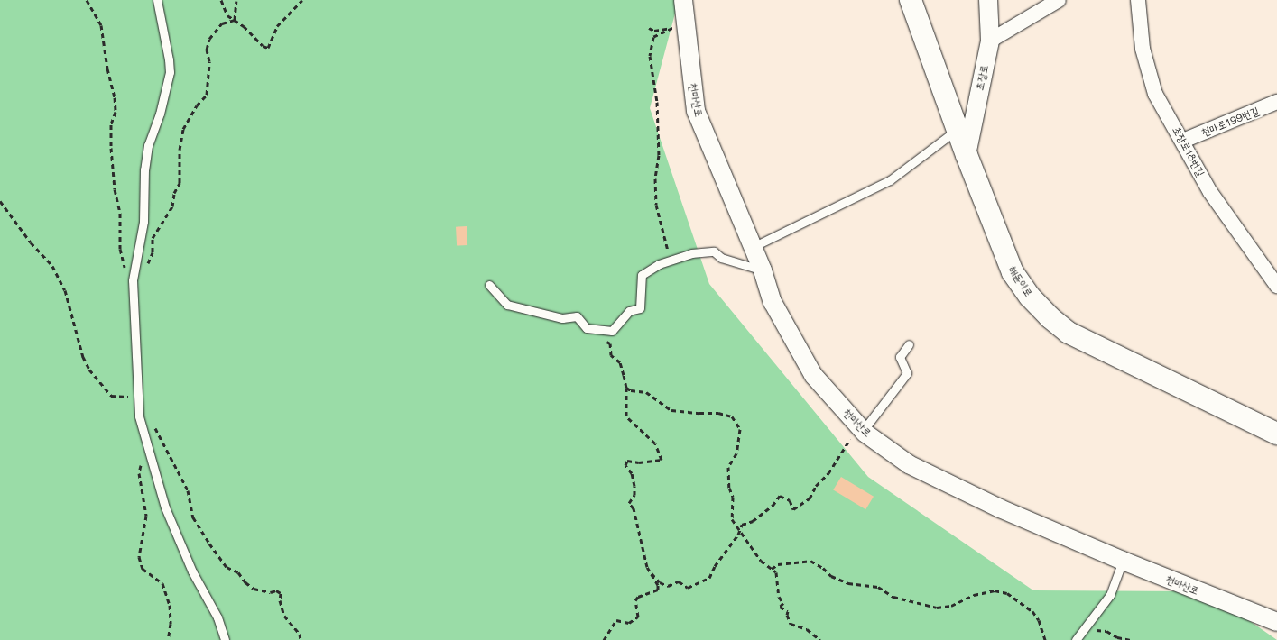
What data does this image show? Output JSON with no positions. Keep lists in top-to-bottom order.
{
  "streets": {
    "main road": ["해돋이로"],
    "street": [
      "초장로",
      "천마산로",
      "천마로199번길",
      "초장로18번길"
    ]
  },
  "crossings": [
    ["초장로", "해돋이로"],
    ["천마로199번길", "초장로18번길"]
  ]
}
